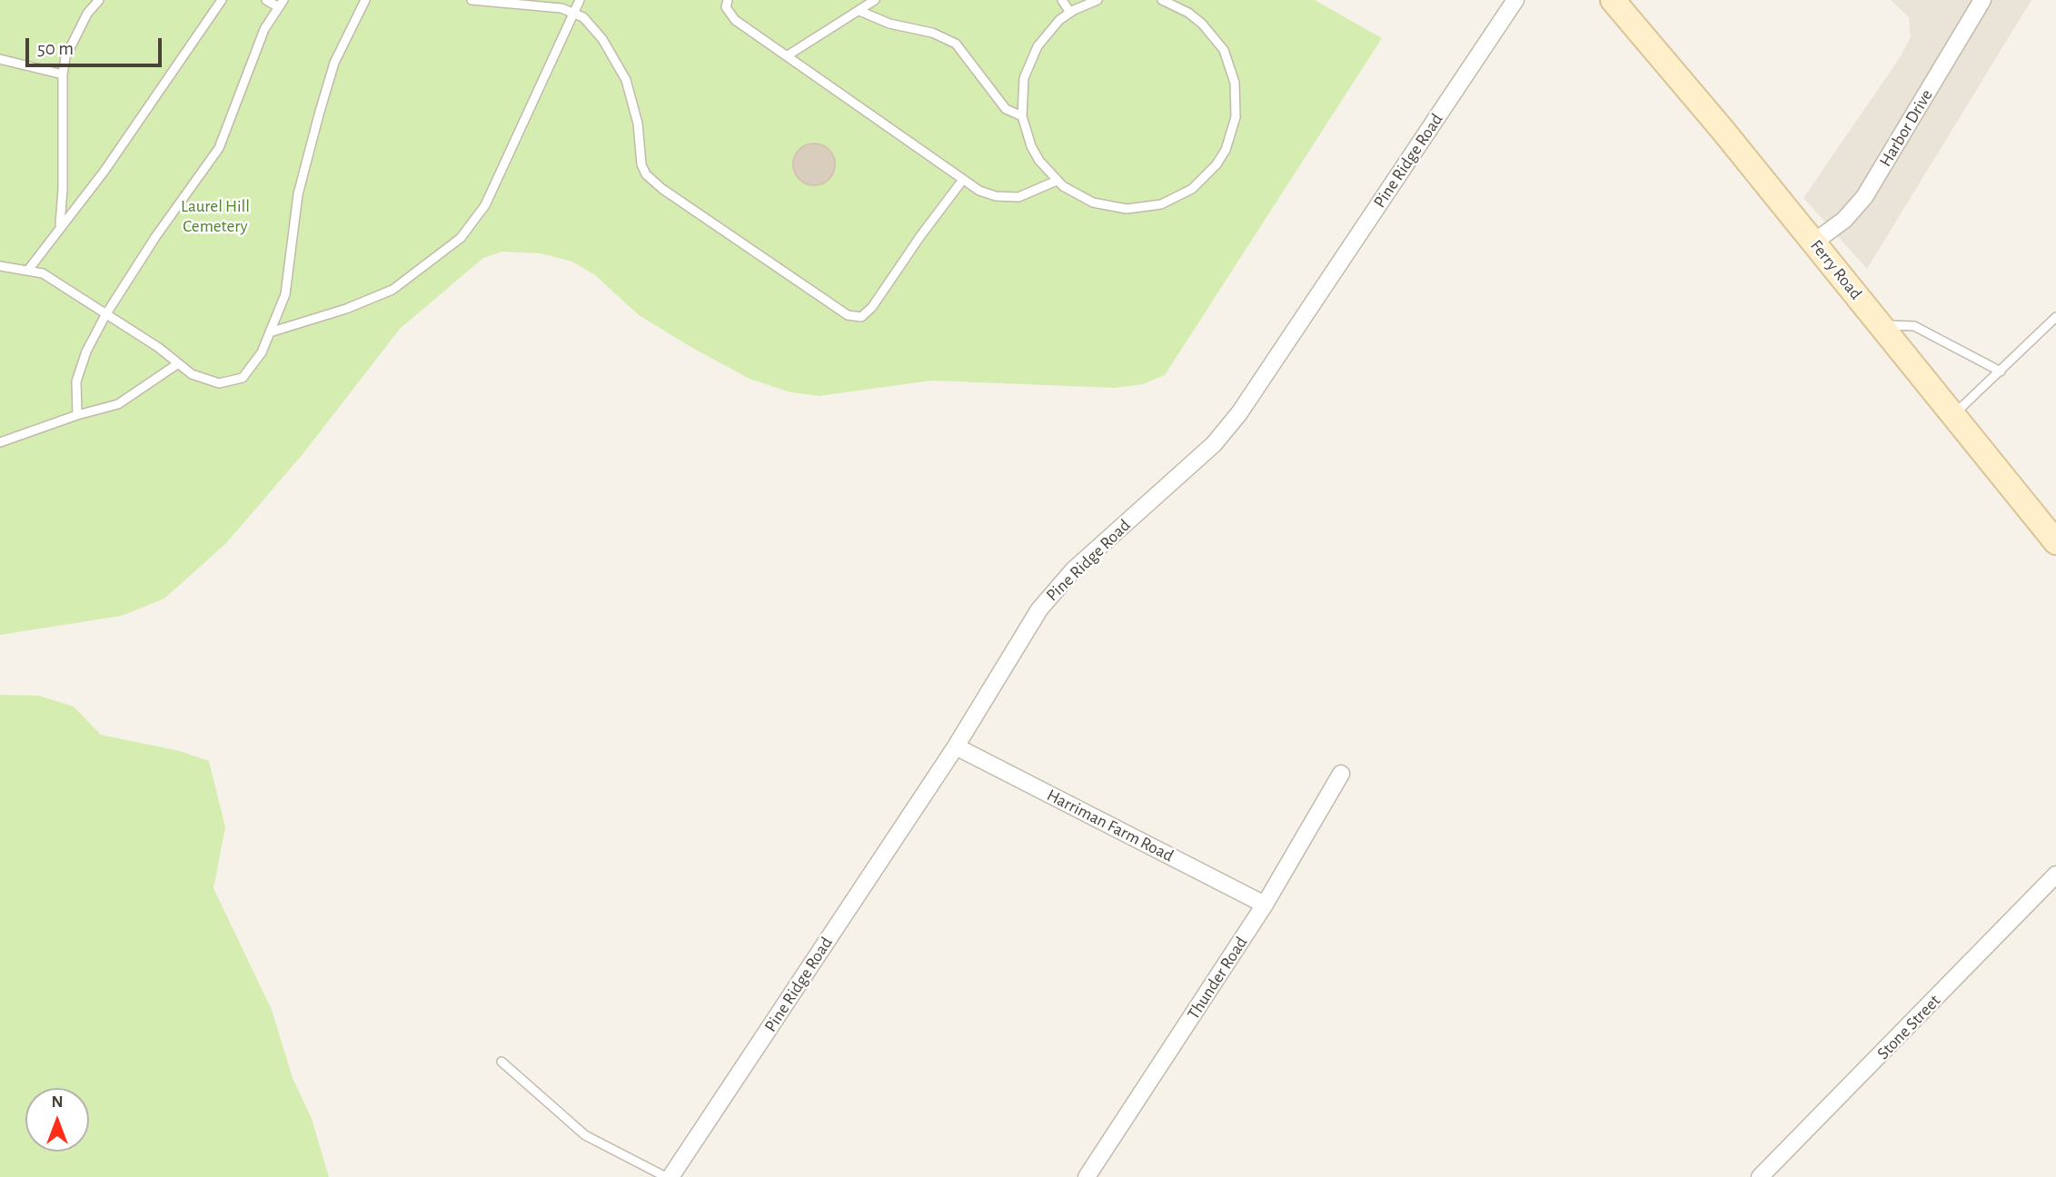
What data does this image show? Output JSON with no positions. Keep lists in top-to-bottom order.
{
  "streets": {
    "main road": ["Ferry Road"],
    "street": [
      "Harbor Drive",
      "Pine Ridge Road",
      "Harriman Farm Road",
      "Thunder Road",
      "Stone Street"
    ]
  },
  "crossings": [
    ["Harbor Drive", "Ferry Road"],
    ["Pine Ridge Road", "Harriman Farm Road"],
    ["Harriman Farm Road", "Thunder Road"]
  ],
  "parks": ["Laurel Hill Cemetery"],
  "scale_bar": "50 m",
  "north": "top"
}
